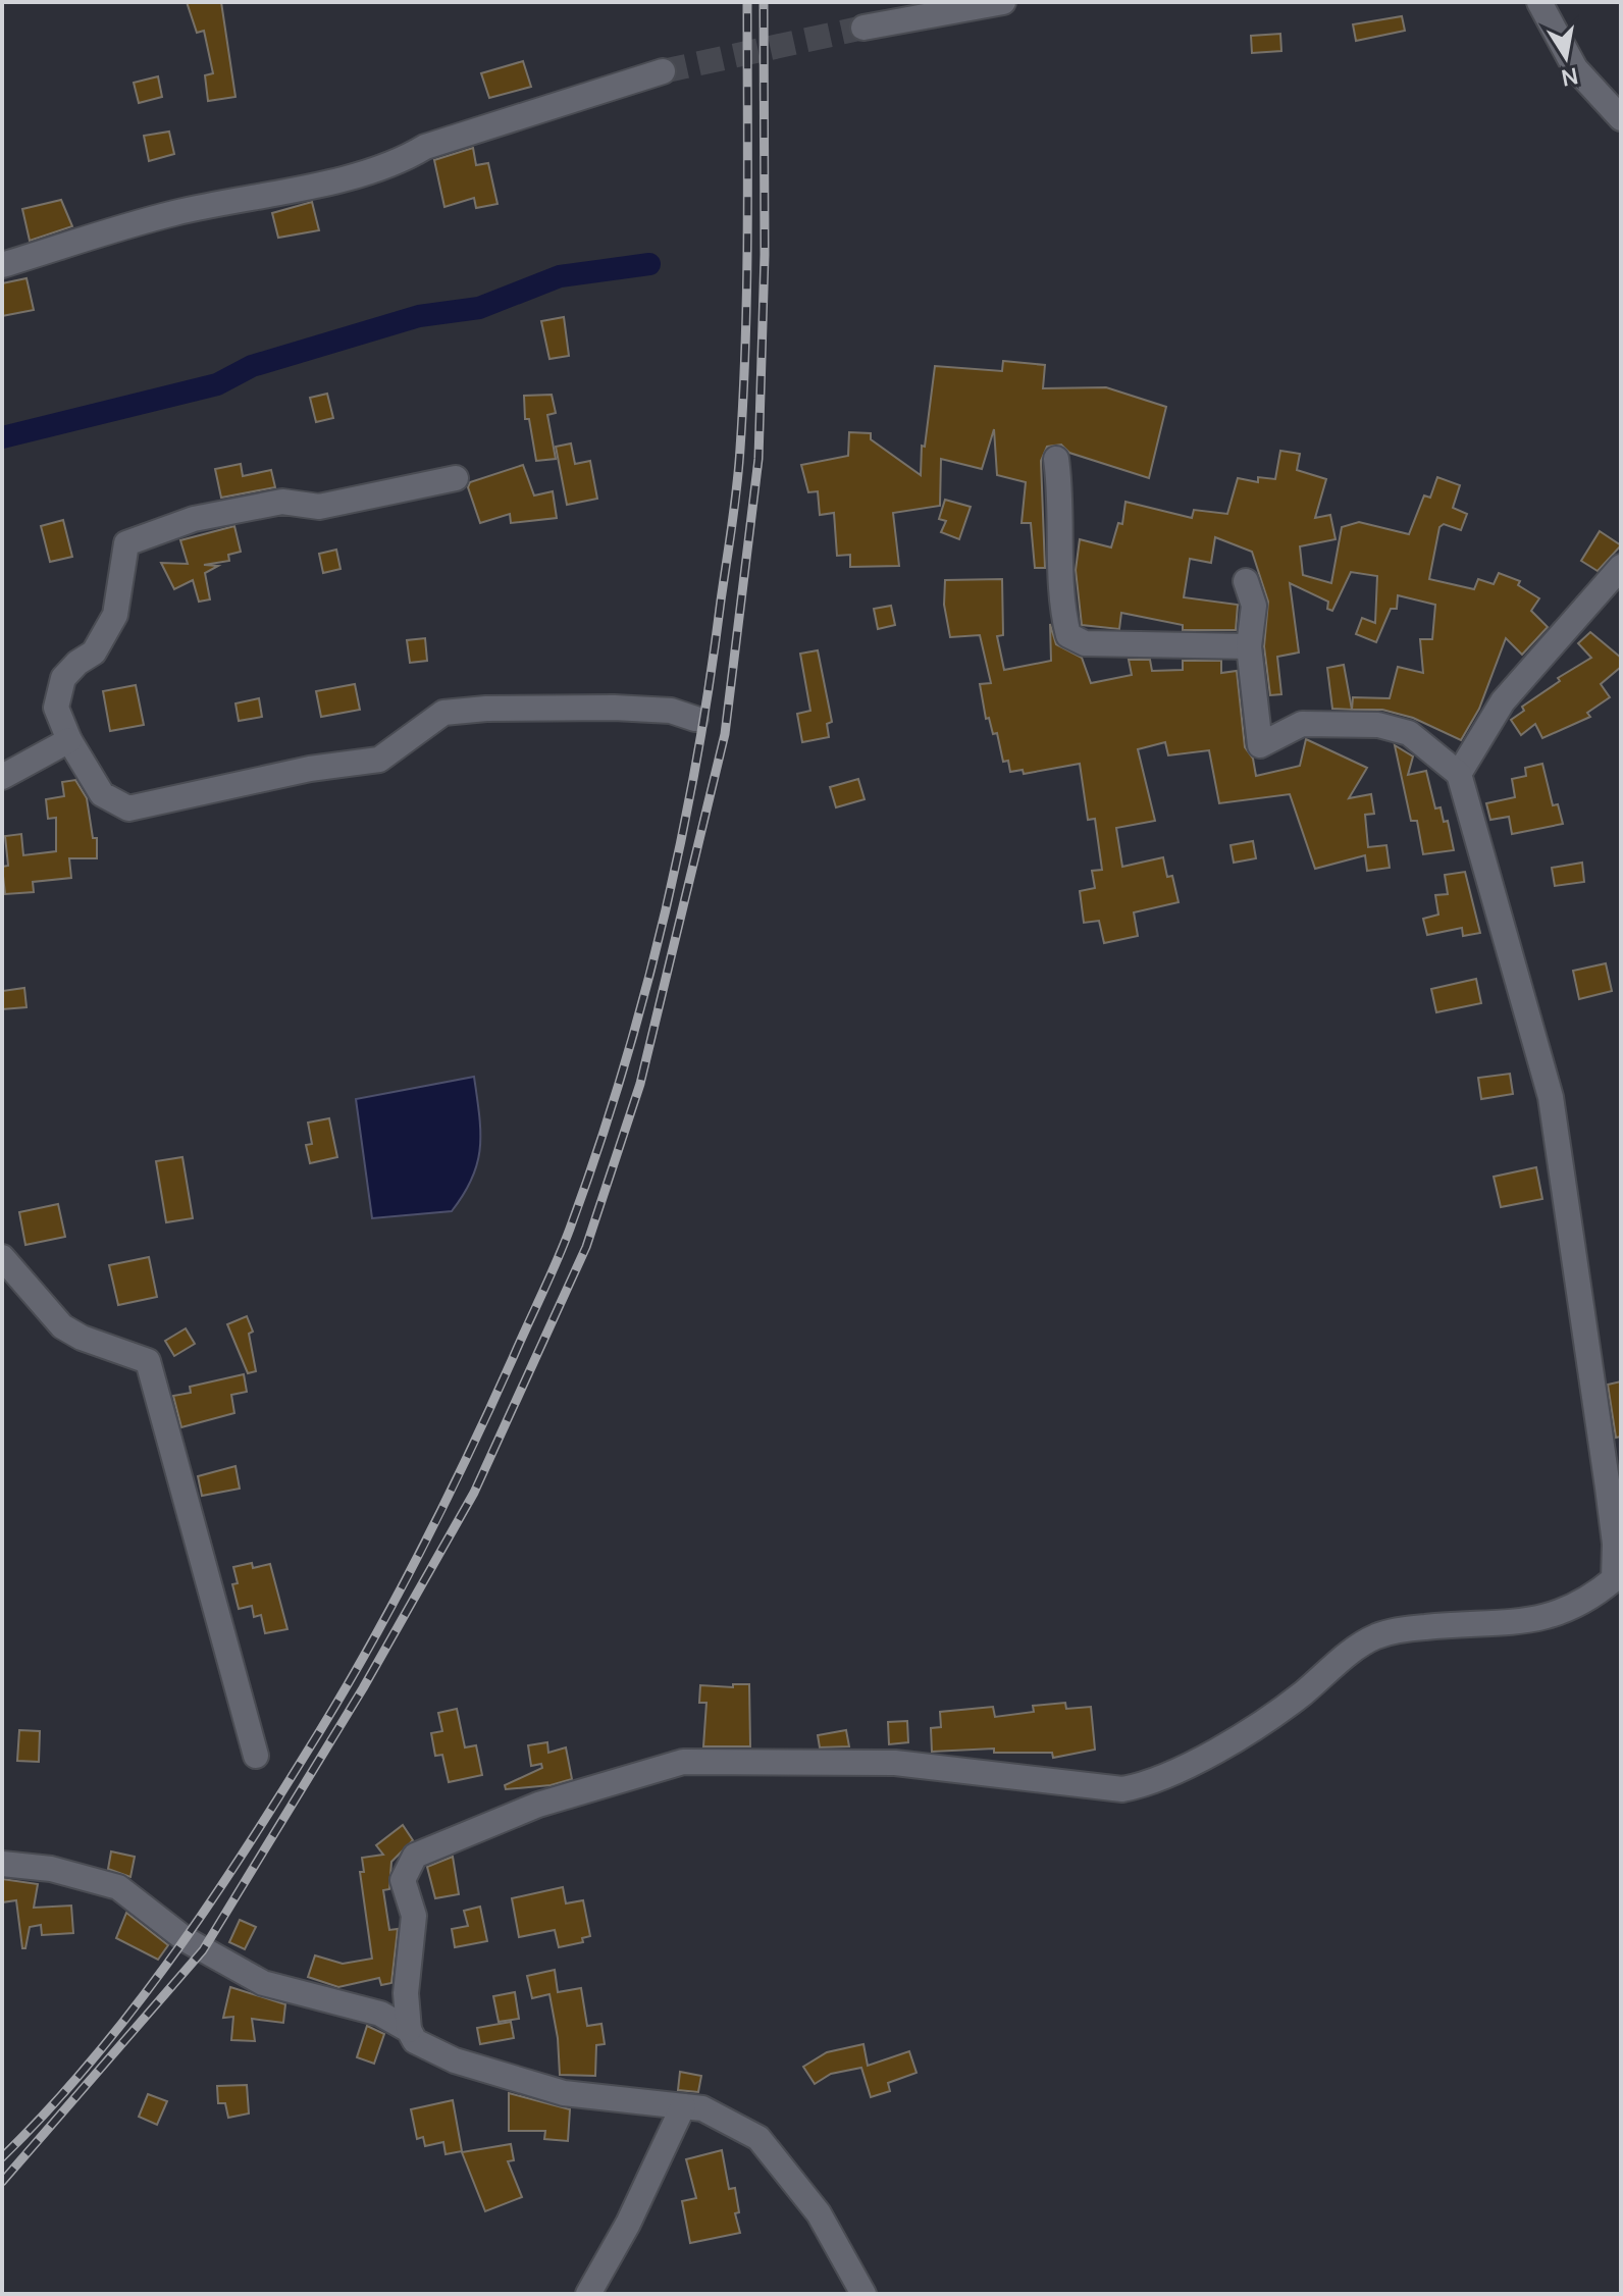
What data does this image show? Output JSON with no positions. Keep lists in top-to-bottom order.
{
  "north": "bottom"
}
